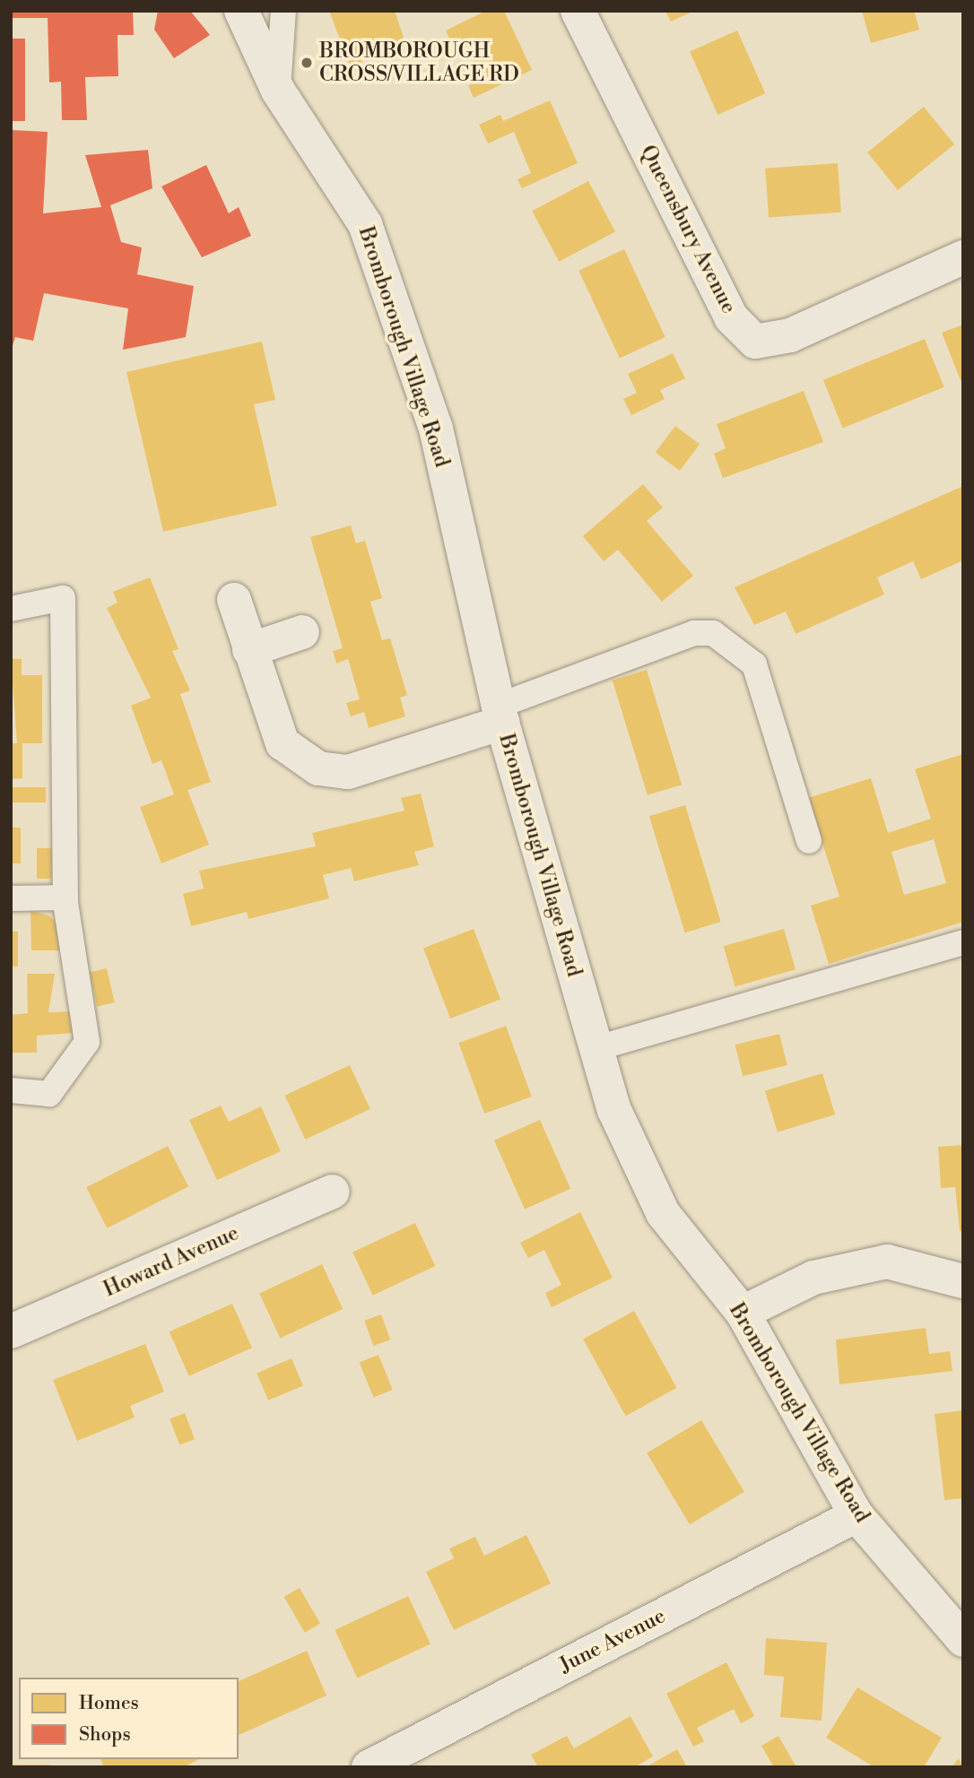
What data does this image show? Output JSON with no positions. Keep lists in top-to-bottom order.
{
  "streets": {
    "street": [
      "Queensbury Avenue",
      "Bromborough Village Road",
      "Howard Avenue",
      "June Avenue"
    ]
  },
  "crossings": [
    ["Bromborough Village Road", "June Avenue"]
  ],
  "places": ["BROMBOROUGH CROSS/VILLAGE RD"],
  "legend": ["Homes", "Shops"]
}
